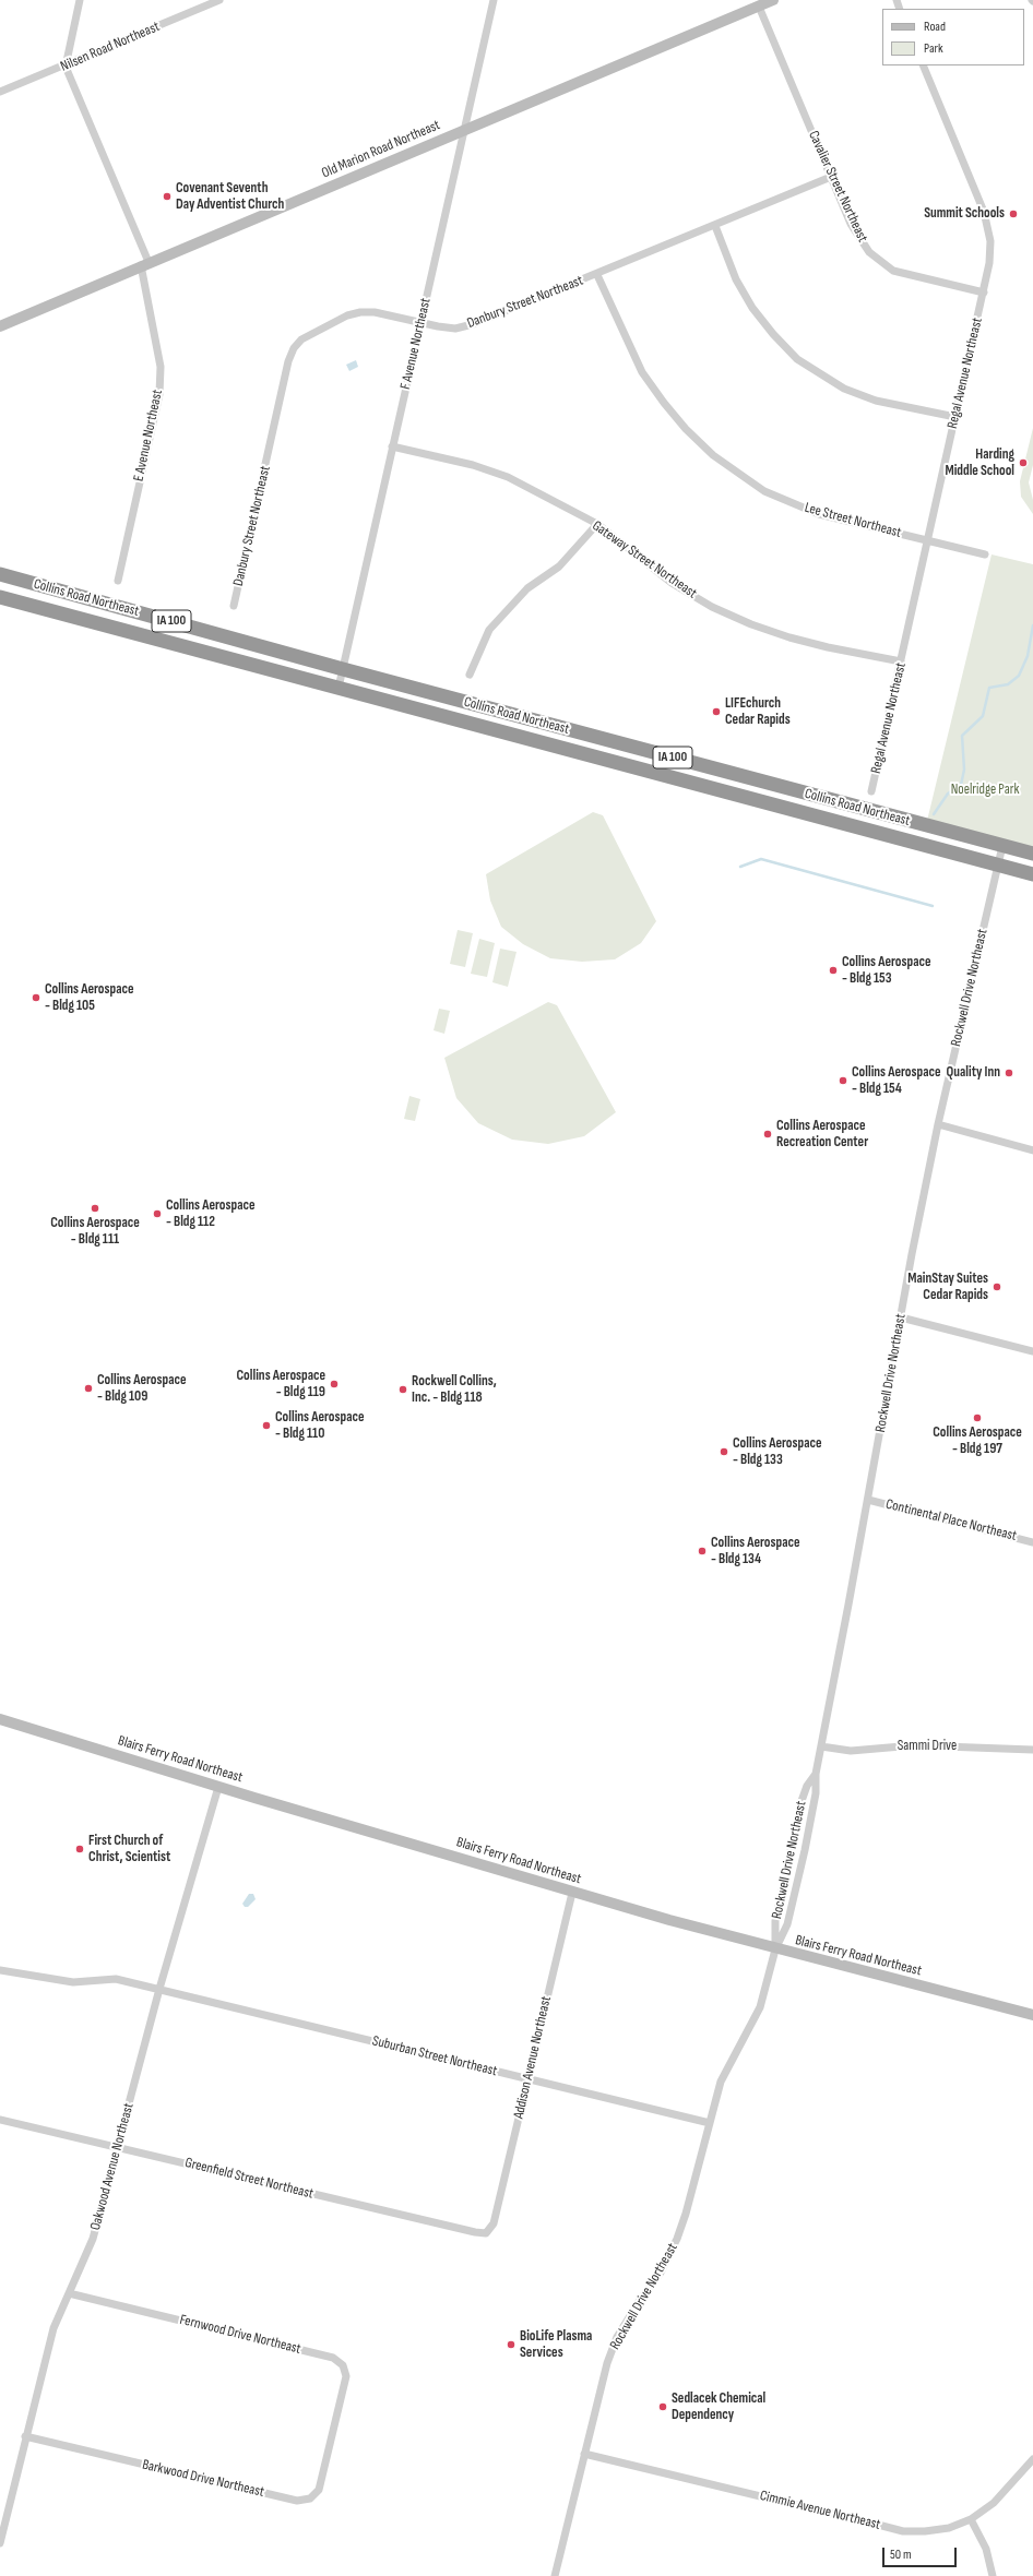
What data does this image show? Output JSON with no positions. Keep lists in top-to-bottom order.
{
  "streets": {
    "highway": ["Collins Road Northeast", "IA 100"],
    "main road": ["Old Marion Road Northeast", "Blairs Ferry Road Northeast"],
    "street": [
      "Nilsen Road Northeast",
      "Cavalier Street Northeast",
      "Danbury Street Northeast",
      "F Avenue Northeast",
      "Regal Avenue Northeast",
      "E Avenue Northeast",
      "Lee Street Northeast",
      "Gateway Street Northeast",
      "Rockwell Drive Northeast",
      "Continental Place Northeast",
      "Sammi Drive",
      "Suburban Street Northeast",
      "Addison Avenue Northeast",
      "Oakwood Avenue Northeast",
      "Greenfield Street Northeast",
      "Fernwood Drive Northeast",
      "Barkwood Drive Northeast",
      "Cimmie Avenue Northeast"
    ]
  },
  "crossings": [
    ["Nilsen Road Northeast", "E Avenue Northeast"],
    ["Old Marion Road Northeast", "Cavalier Street Northeast"],
    ["Old Marion Road Northeast", "F Avenue Northeast"],
    ["Old Marion Road Northeast", "E Avenue Northeast"],
    ["Cavalier Street Northeast", "Danbury Street Northeast"],
    ["Cavalier Street Northeast", "Regal Avenue Northeast"],
    ["Danbury Street Northeast", "F Avenue Northeast"],
    ["Danbury Street Northeast", "Lee Street Northeast"],
    ["F Avenue Northeast", "Gateway Street Northeast"],
    ["F Avenue Northeast", "Collins Road Northeast"],
    ["Regal Avenue Northeast", "Lee Street Northeast"],
    ["Regal Avenue Northeast", "Gateway Street Northeast"],
    ["Collins Road Northeast", "Rockwell Drive Northeast"],
    ["Rockwell Drive Northeast", "Continental Place Northeast"],
    ["Rockwell Drive Northeast", "Sammi Drive"],
    ["Rockwell Drive Northeast", "Blairs Ferry Road Northeast"],
    ["Rockwell Drive Northeast", "Suburban Street Northeast"],
    ["Rockwell Drive Northeast", "Cimmie Avenue Northeast"],
    ["Blairs Ferry Road Northeast", "Addison Avenue Northeast"],
    ["Blairs Ferry Road Northeast", "Oakwood Avenue Northeast"],
    ["Suburban Street Northeast", "Addison Avenue Northeast"],
    ["Suburban Street Northeast", "Oakwood Avenue Northeast"],
    ["Addison Avenue Northeast", "Greenfield Street Northeast"],
    ["Oakwood Avenue Northeast", "Greenfield Street Northeast"],
    ["Oakwood Avenue Northeast", "Fernwood Drive Northeast"],
    ["Oakwood Avenue Northeast", "Barkwood Drive Northeast"],
    ["Fernwood Drive Northeast", "Barkwood Drive Northeast"]
  ],
  "parks": ["Noelridge Park"],
  "places": [
    "Covenant Seventh Day Adventist Church",
    "Summit Schools",
    "Harding Middle School",
    "LIFEchurch Cedar Rapids",
    "Collins Aerospace - Bldg 153",
    "Collins Aerospace - Bldg 105",
    "Quality Inn",
    "Collins Aerospace - Bldg 154",
    "Collins Aerospace Recreation Center",
    "Collins Aerospace - Bldg 111",
    "Collins Aerospace - Bldg 112",
    "MainStay Suites Cedar Rapids",
    "Collins Aerospace - Bldg 119",
    "Collins Aerospace - Bldg 109",
    "Rockwell Collins, Inc. - Bldg 118",
    "Collins Aerospace - Bldg 197",
    "Collins Aerospace - Bldg 110",
    "Collins Aerospace - Bldg 133",
    "Collins Aerospace - Bldg 134",
    "First Church of Christ, Scientist",
    "BioLife Plasma Services",
    "Sedlacek Chemical Dependency"
  ],
  "legend": ["Road", "Park"],
  "scale_bar": "50 m"
}
